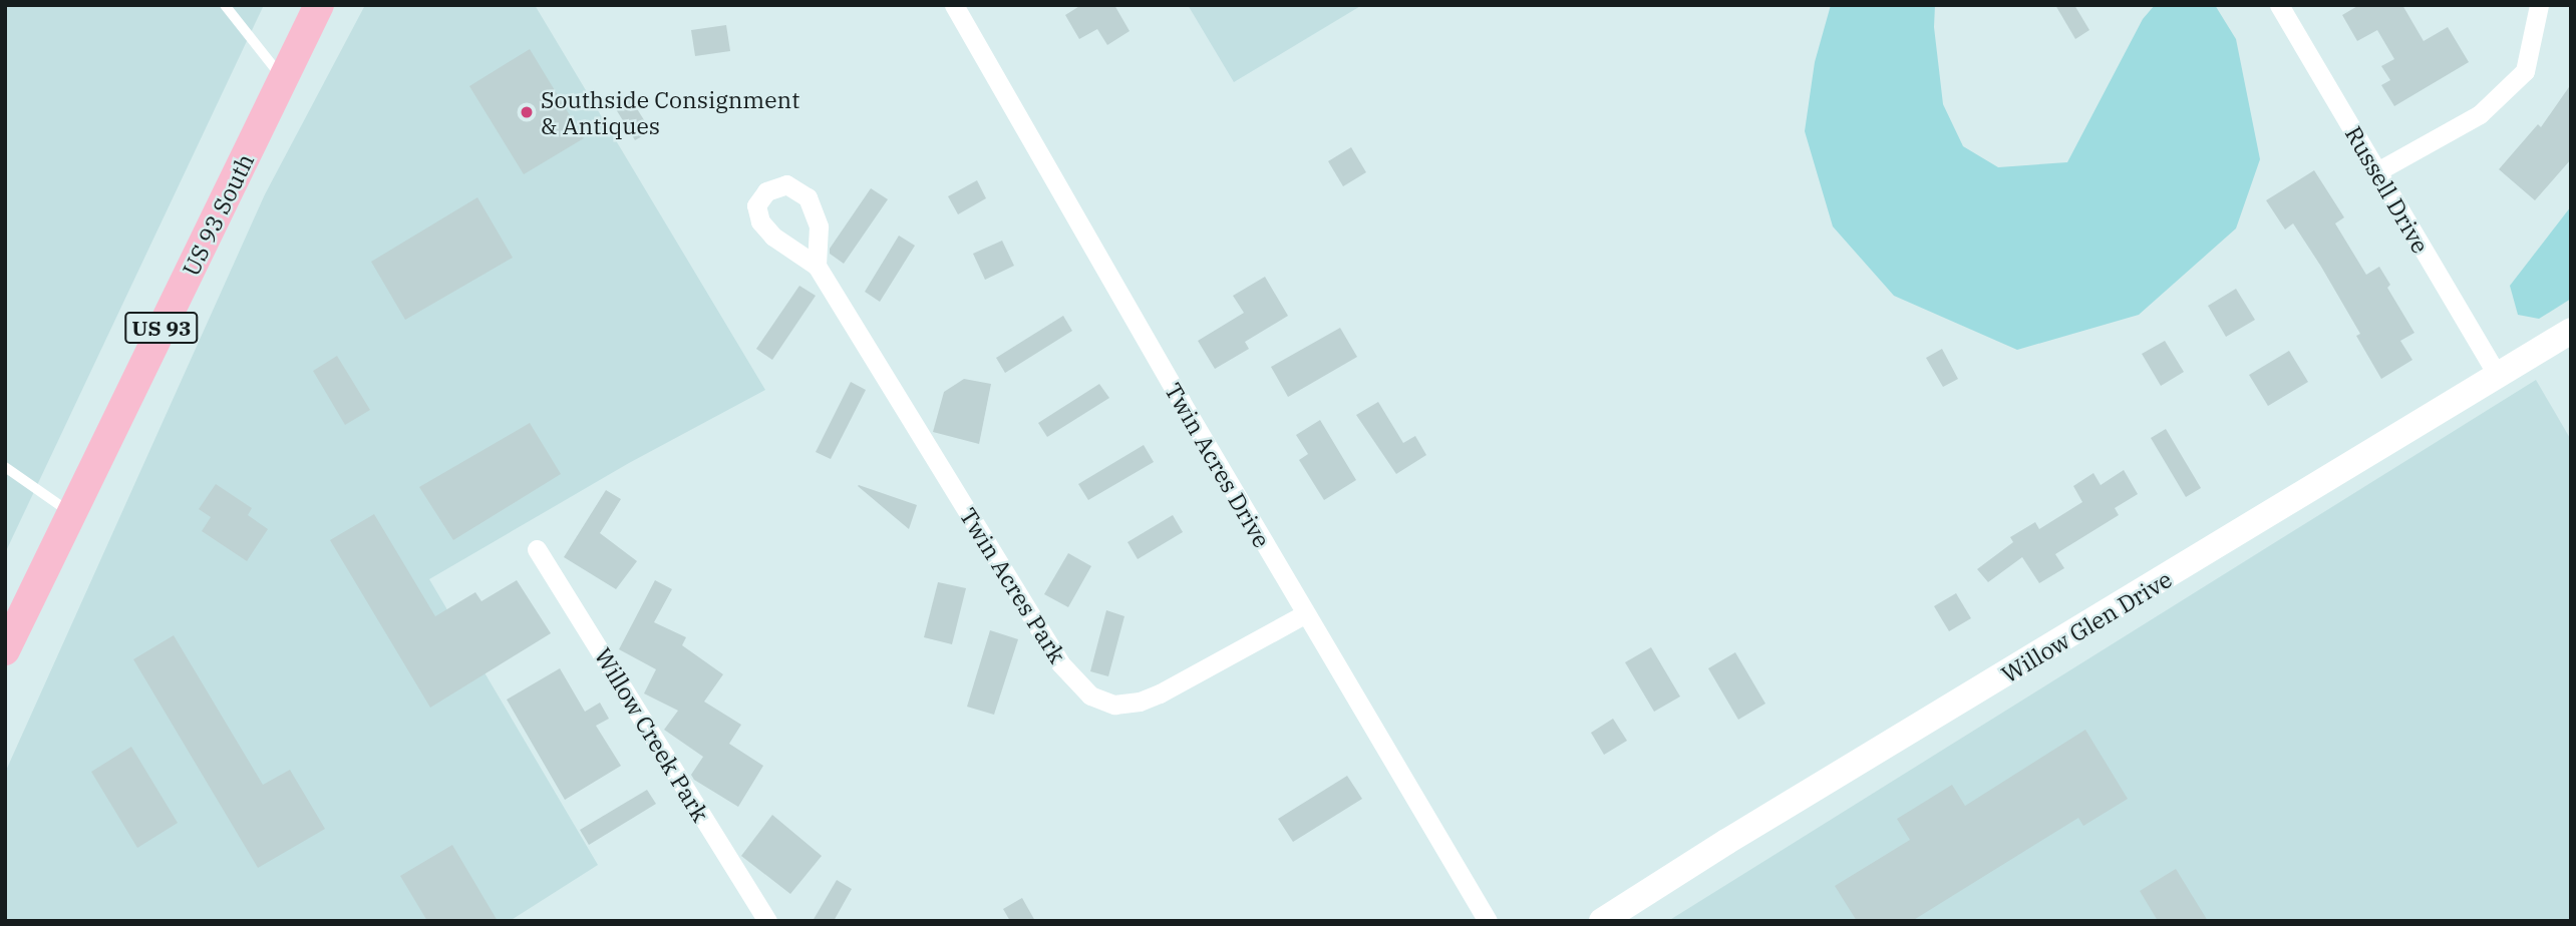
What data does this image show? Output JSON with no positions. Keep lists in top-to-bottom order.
{
  "streets": {
    "main road": ["US 93 South", "US 93", "Willow Glen Drive"],
    "street": [
      "Russell Drive",
      "Twin Acres Drive",
      "Twin Acres Park",
      "Willow Creek Park"
    ]
  },
  "crossings": [
    ["Russell Drive", "Willow Glen Drive"],
    ["Twin Acres Drive", "Twin Acres Park"]
  ],
  "places": ["Southside Consignment & Antiques"]
}
